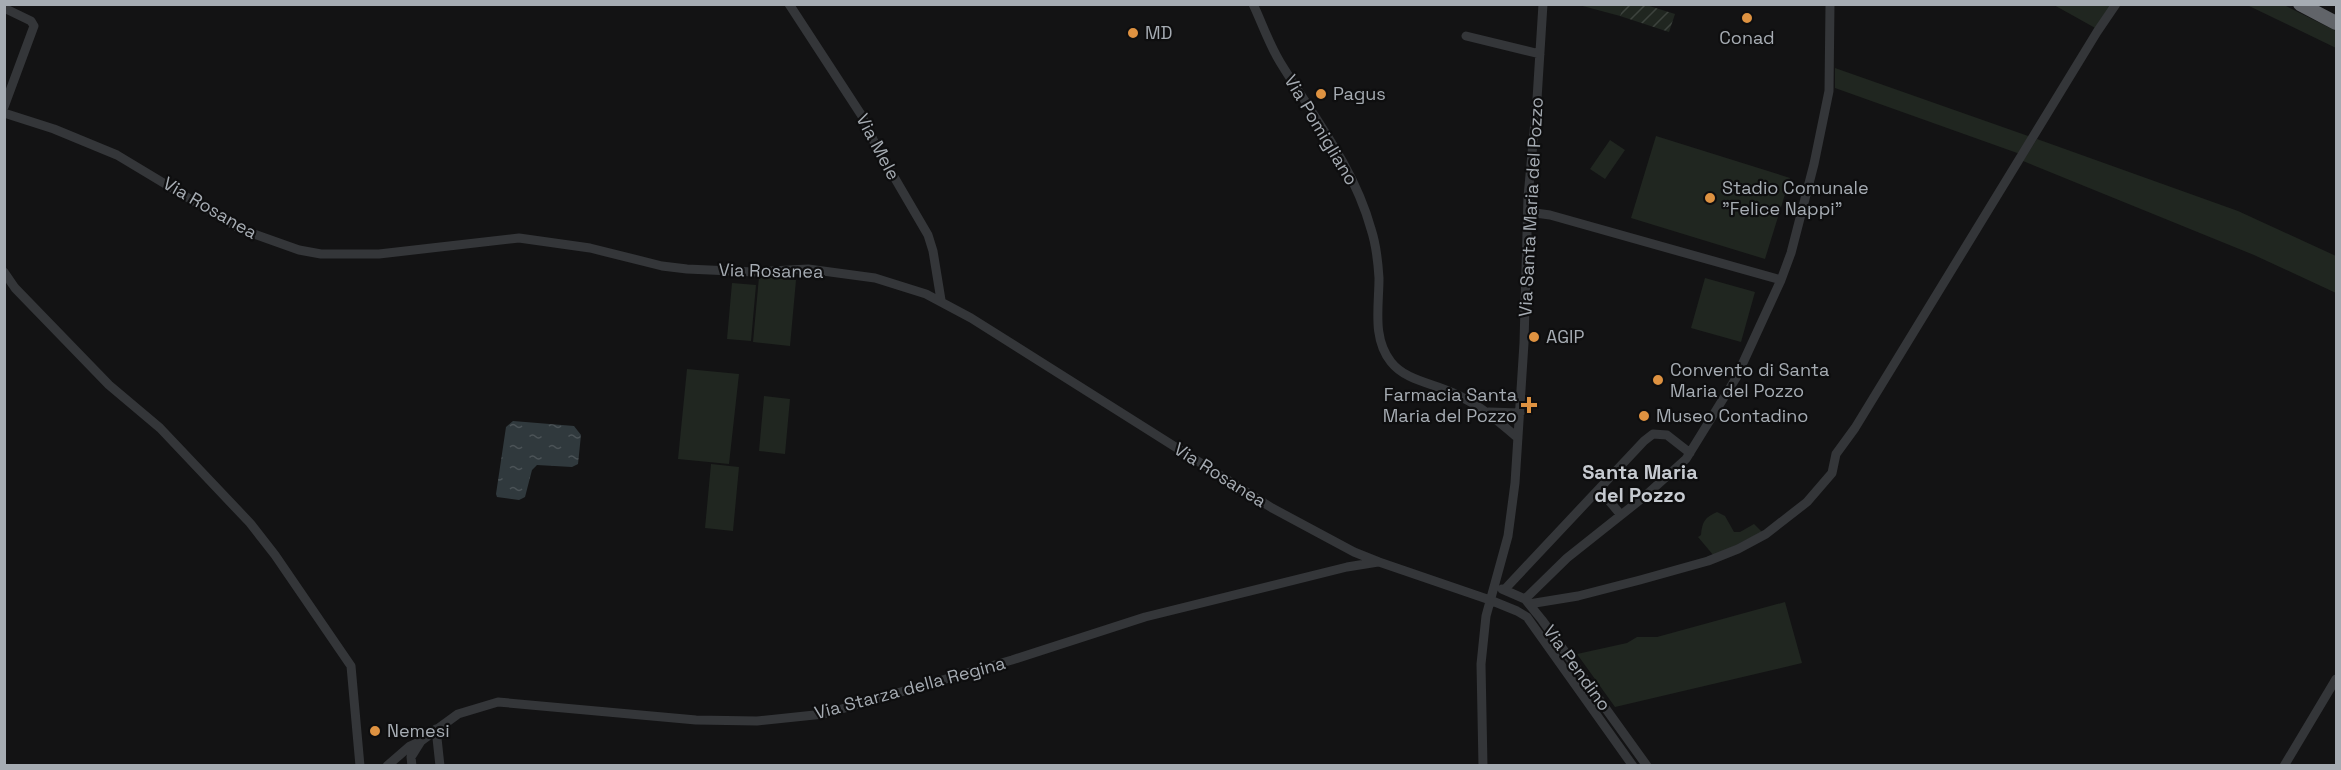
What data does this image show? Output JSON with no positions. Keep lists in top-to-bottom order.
{
  "streets": {
    "street": [
      "Via Pomigliano",
      "Via Mele",
      "Via Santa Maria del Pozzo",
      "Via Rosanea",
      "Via Pendino",
      "Via Starza della Regina"
    ]
  },
  "crossings": [
    ["Via Pomigliano", "Via Santa Maria del Pozzo"],
    ["Via Mele", "Via Rosanea"],
    ["Via Santa Maria del Pozzo", "Via Rosanea"],
    ["Via Santa Maria del Pozzo", "Via Pendino"],
    ["Via Rosanea", "Via Pendino"],
    ["Via Rosanea", "Via Starza della Regina"]
  ],
  "districts": ["Santa Maria del Pozzo"],
  "places": {
    "other": [
      "Conad",
      "MD",
      "Pagus",
      "Stadio Comunale \"Felice Nappi\"",
      "AGIP",
      "Convento di Santa Maria del Pozzo",
      "Museo Contadino",
      "Nemesi"
    ],
    "health": ["Farmacia Santa Maria del Pozzo"]
  }
}
